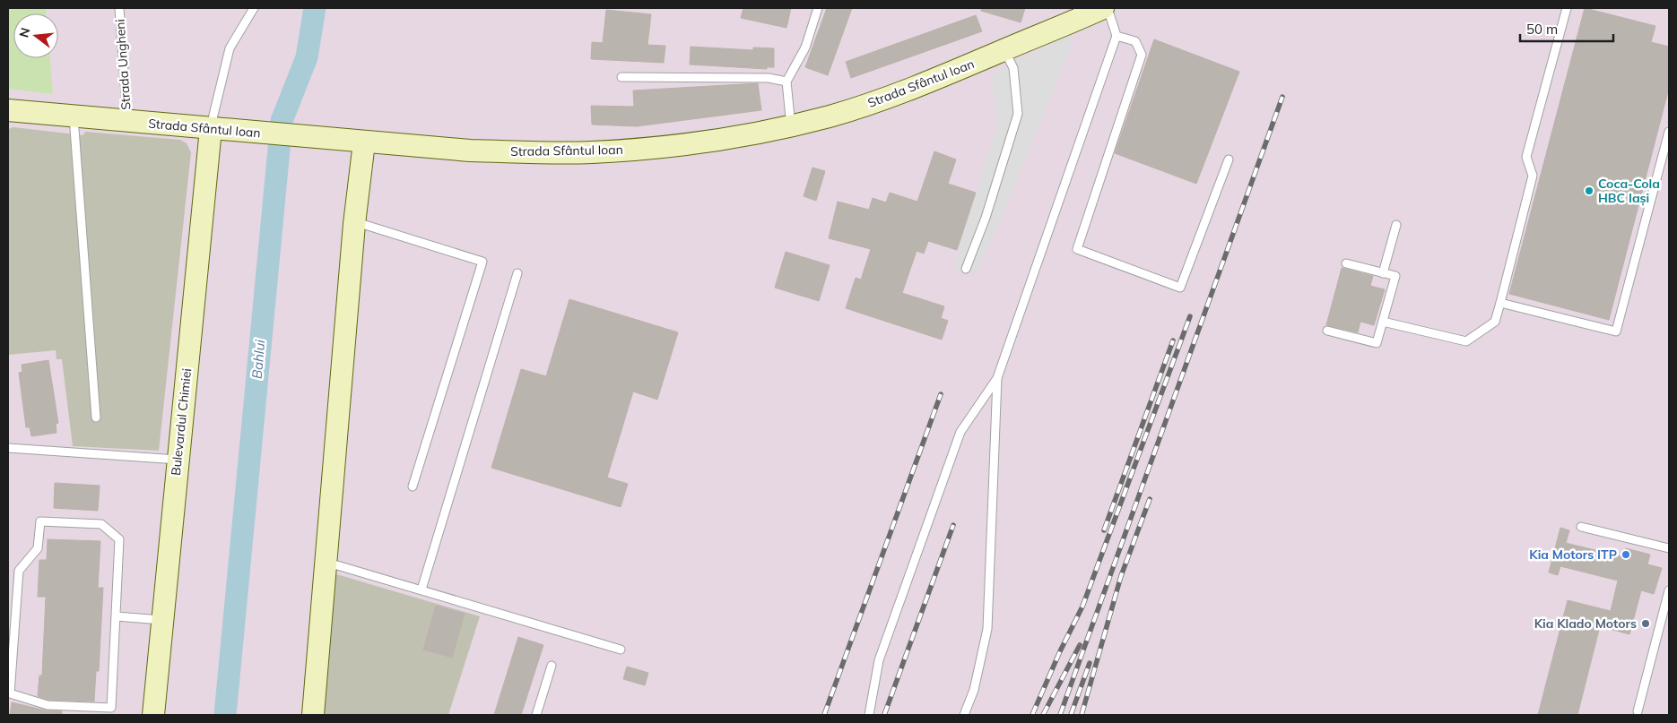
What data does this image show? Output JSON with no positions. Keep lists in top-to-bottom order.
{
  "streets": {
    "street": ["Strada Sfântul Ioan", "Bulevardul Chimiei"],
    "lane": ["Strada Ungheni"]
  },
  "crossings": [
    ["Strada Ungheni", "Strada Sfântul Ioan"],
    ["Strada Sfântul Ioan", "Bulevardul Chimiei"]
  ],
  "water": ["Bahlui"],
  "places": ["Coca-Cola HBC Iași", "Kia Motors ITP", "Kia Klado Motors"],
  "scale_bar": "50 m",
  "north": "left"
}
